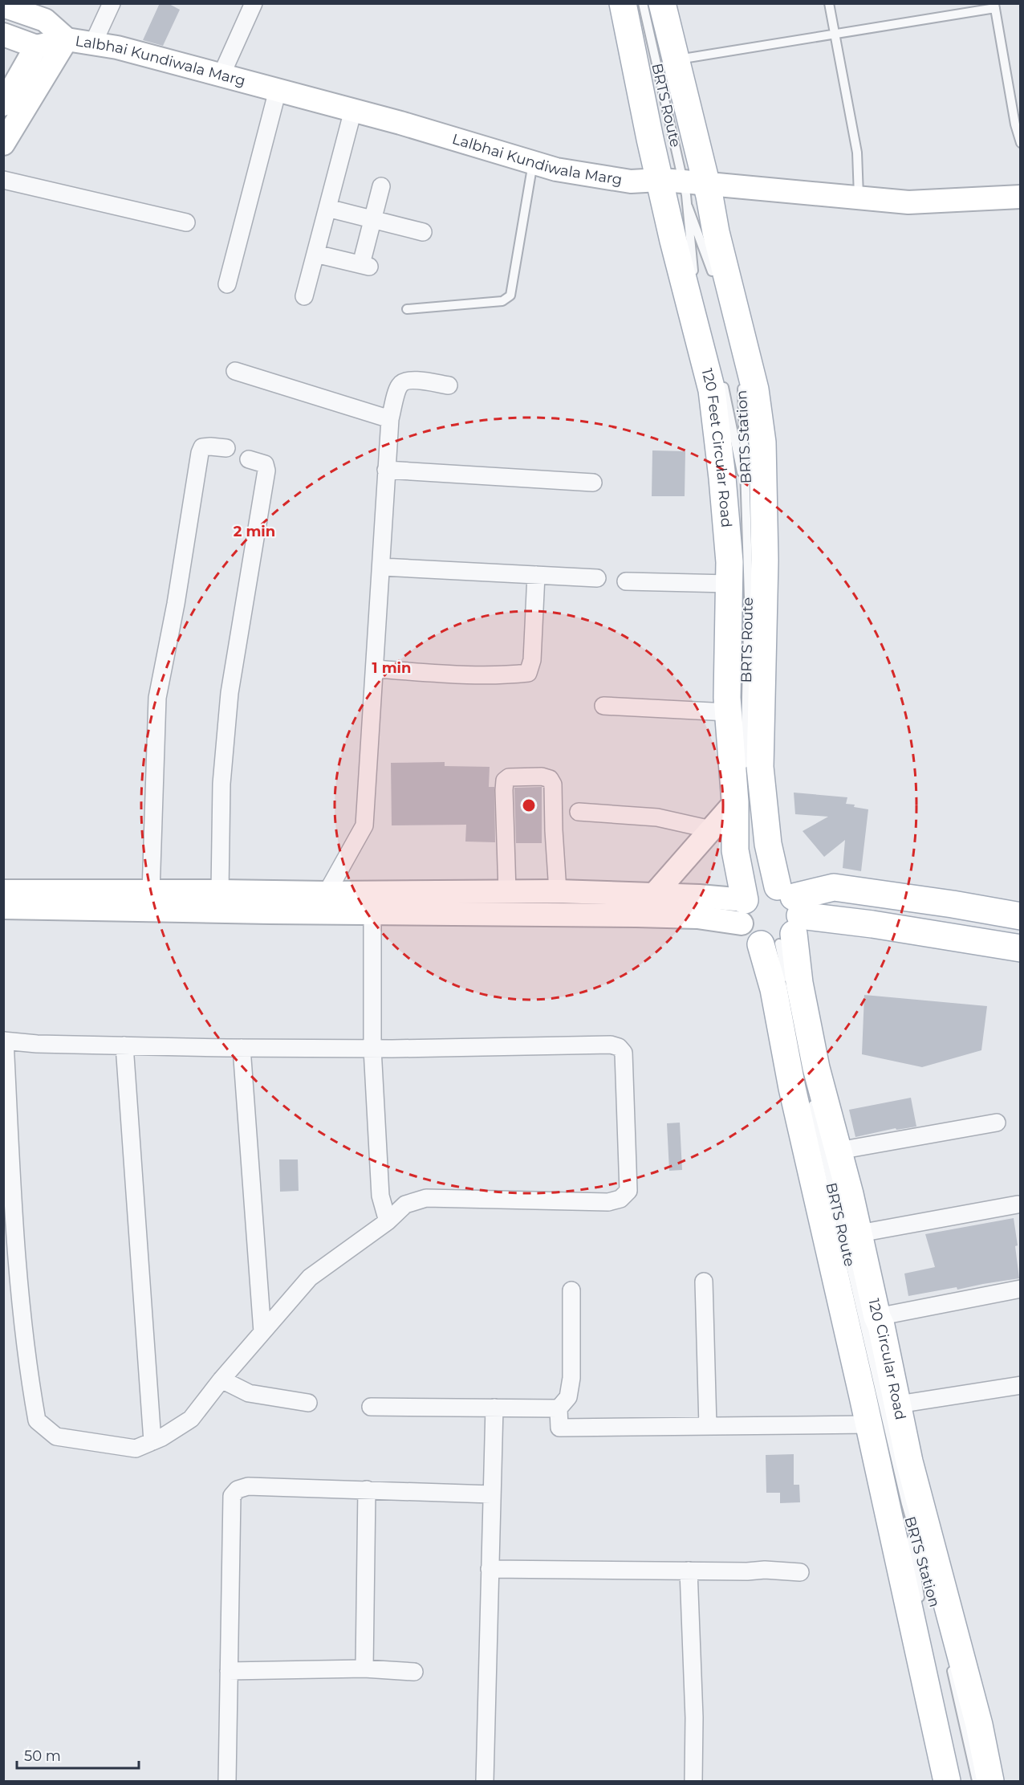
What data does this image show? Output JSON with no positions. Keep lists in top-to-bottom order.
{
  "streets": {
    "main road": ["Lalbhai Kundiwala Marg", "120 Feet Circular Road", "120 Circular Road"],
    "lane": ["BRTS Route", "BRTS Station"]
  },
  "crossings": [
    ["Lalbhai Kundiwala Marg", "BRTS Route"],
    ["Lalbhai Kundiwala Marg", "120 Feet Circular Road"],
    ["BRTS Route", "BRTS Station"],
    ["BRTS Route", "120 Feet Circular Road"],
    ["120 Feet Circular Road", "120 Circular Road"]
  ],
  "scale_bar": "50 m",
  "rings": ["2 min", "1 min"]
}
